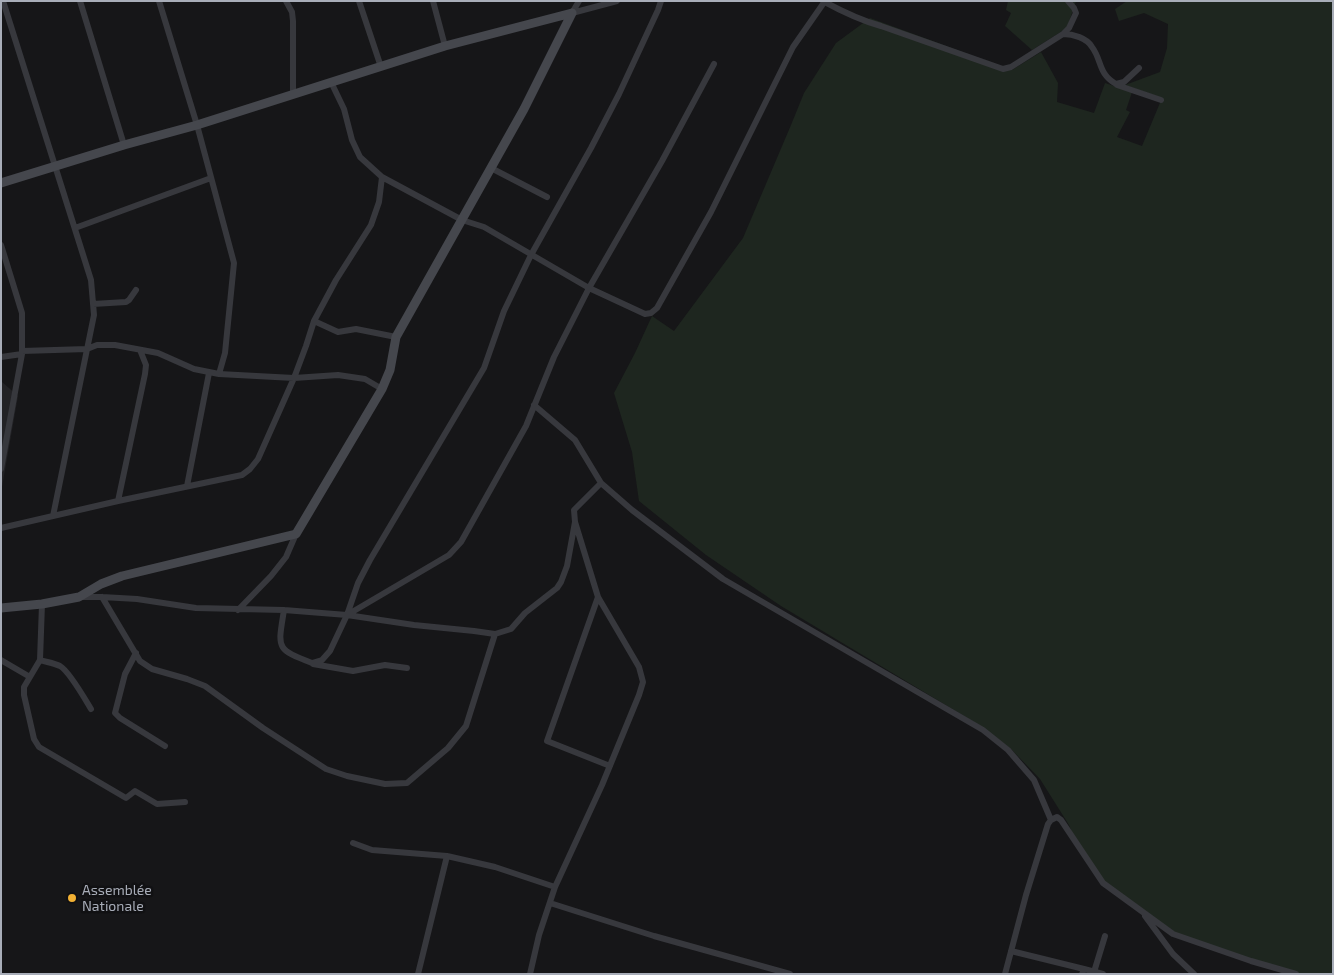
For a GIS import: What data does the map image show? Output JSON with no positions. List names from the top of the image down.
{
  "places": ["Assemblée Nationale"]
}
